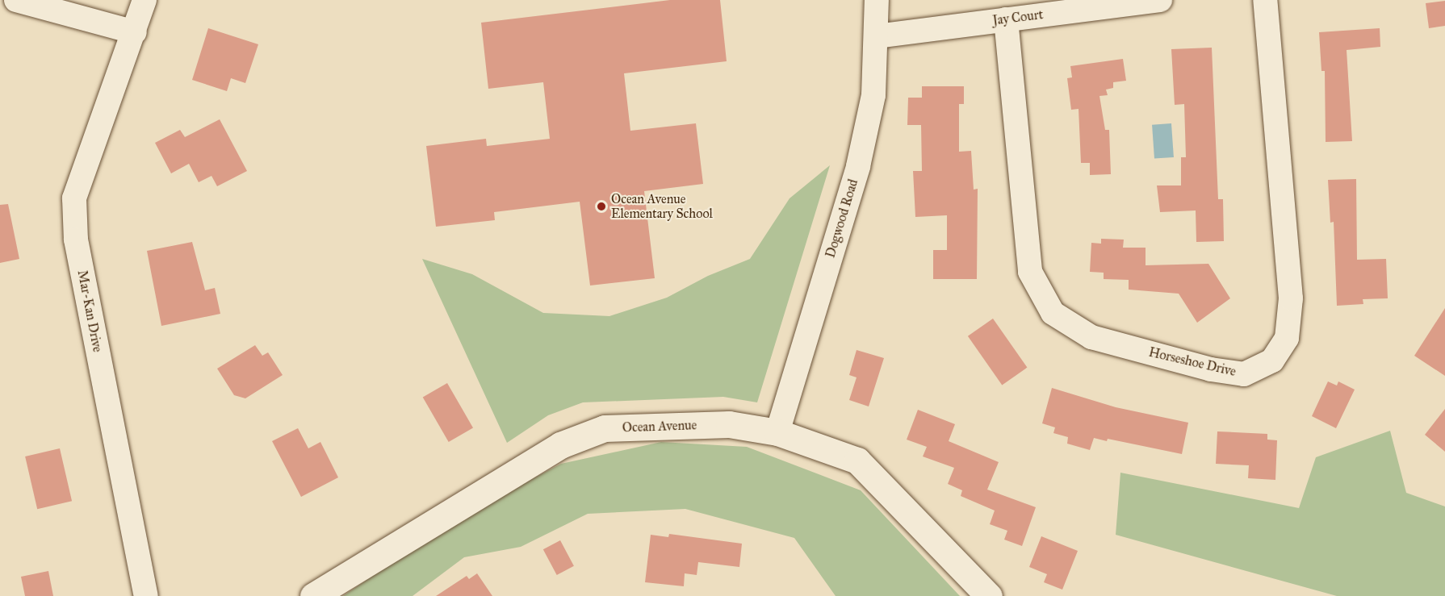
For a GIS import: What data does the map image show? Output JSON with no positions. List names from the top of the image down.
{
  "streets": {
    "main road": ["Ocean Avenue"],
    "street": [
      "Jay Court",
      "Dogwood Road",
      "Mar-Kan Drive",
      "Horseshoe Drive"
    ]
  },
  "crossings": [
    ["Jay Court", "Dogwood Road"],
    ["Jay Court", "Horseshoe Drive"],
    ["Dogwood Road", "Ocean Avenue"]
  ],
  "places": ["Ocean Avenue Elementary School"]
}
